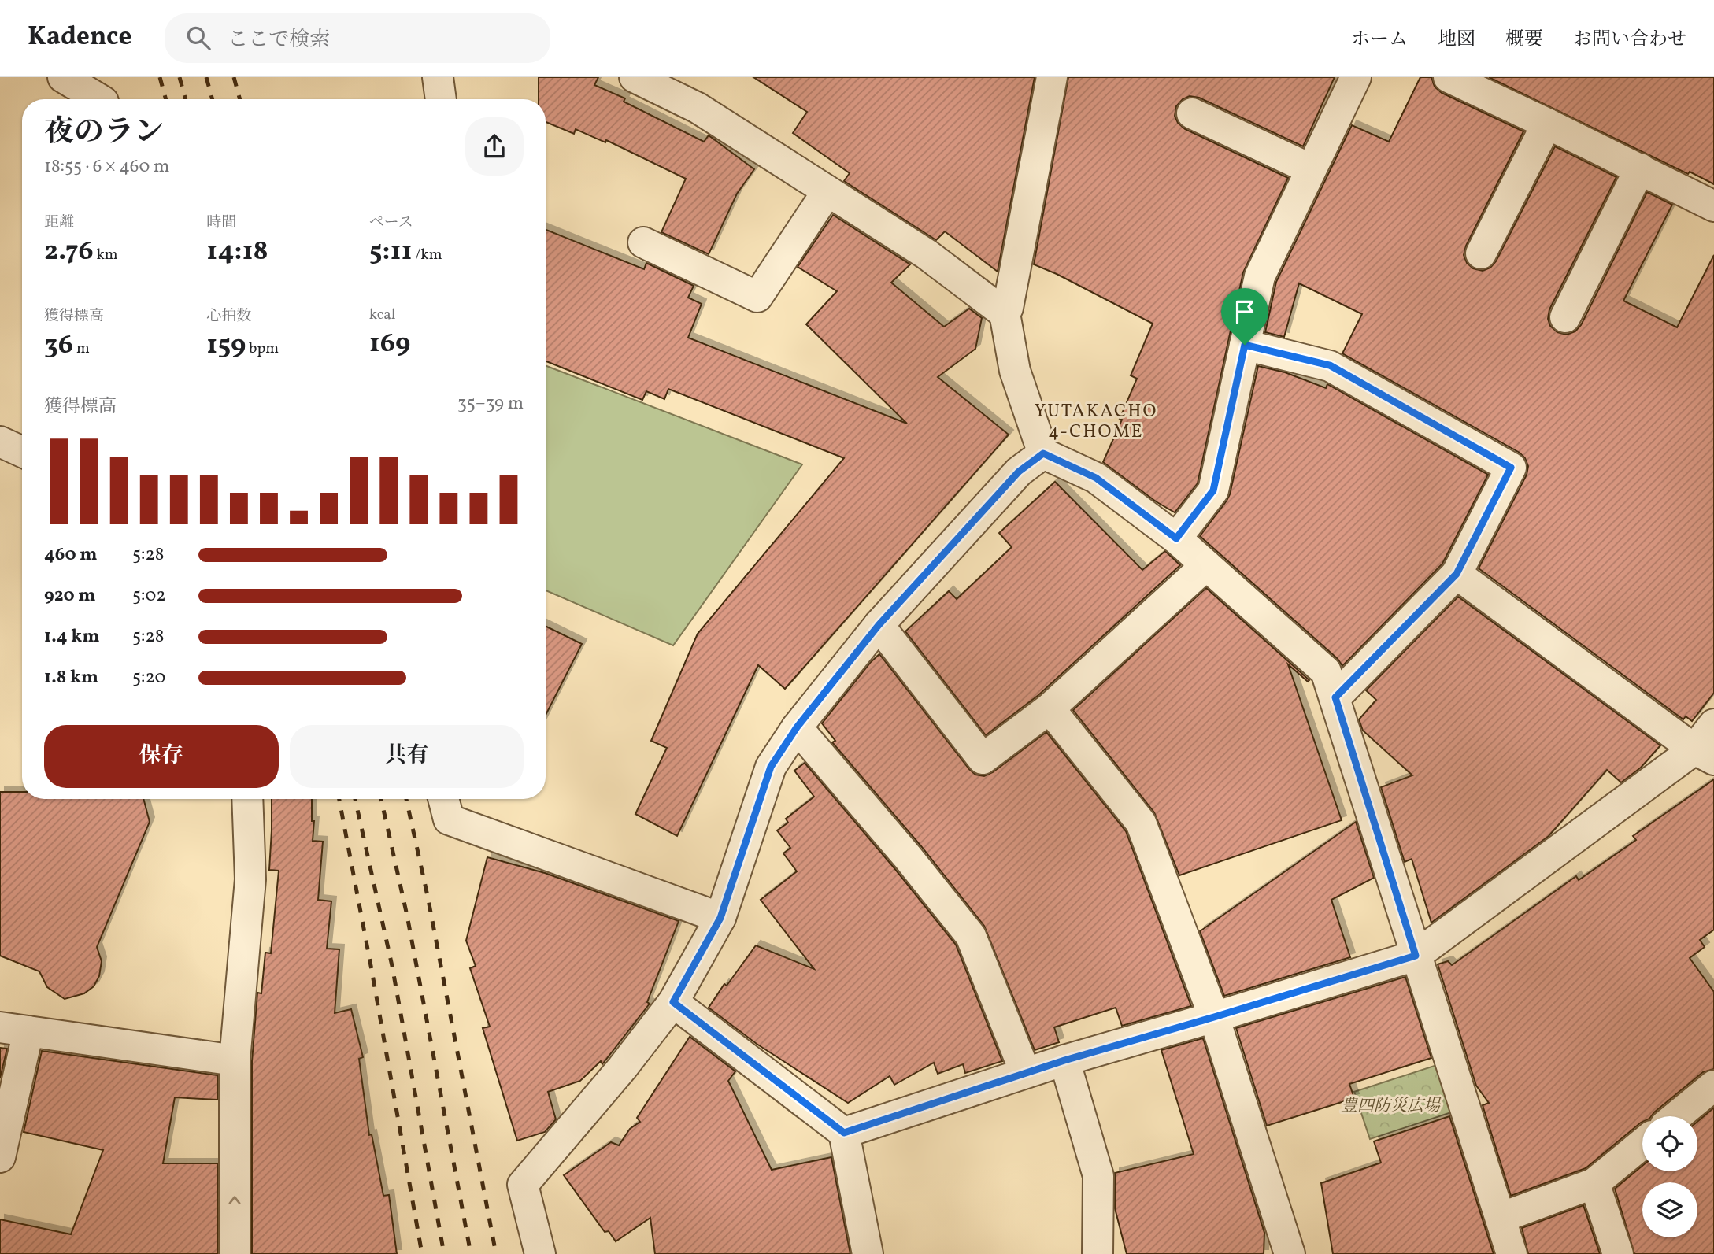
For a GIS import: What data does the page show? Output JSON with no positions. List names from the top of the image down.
{
  "districts": ["YUTAKACHO 4-CHOME"],
  "parks": ["豊四防災広場"],
  "page": {
    "header": "Kadence",
    "search": "ここで検索",
    "nav": [
      "ホーム",
      "地図",
      "概要",
      "お問い合わせ"
    ],
    "heading": ["夜のラン", "18:55 · 6 × 460 m"],
    "stats": [
      ["距離", "2.76 km"],
      ["時間", "14:18"],
      ["ペース", "5:11 /km"],
      ["獲得標高", "36 m"],
      ["心拍数", "159 bpm"],
      ["kcal", "169"]
    ],
    "chart": ["獲得標高", "35–39 m"],
    "list": [
      {
        "name": "460 m",
        "note": "5:28"
      },
      {
        "name": "920 m",
        "note": "5:02"
      },
      {
        "name": "1.4 km",
        "note": "5:28"
      },
      {
        "name": "1.8 km",
        "note": "5:20"
      }
    ],
    "buttons": ["保存", "共有"]
  }
}
